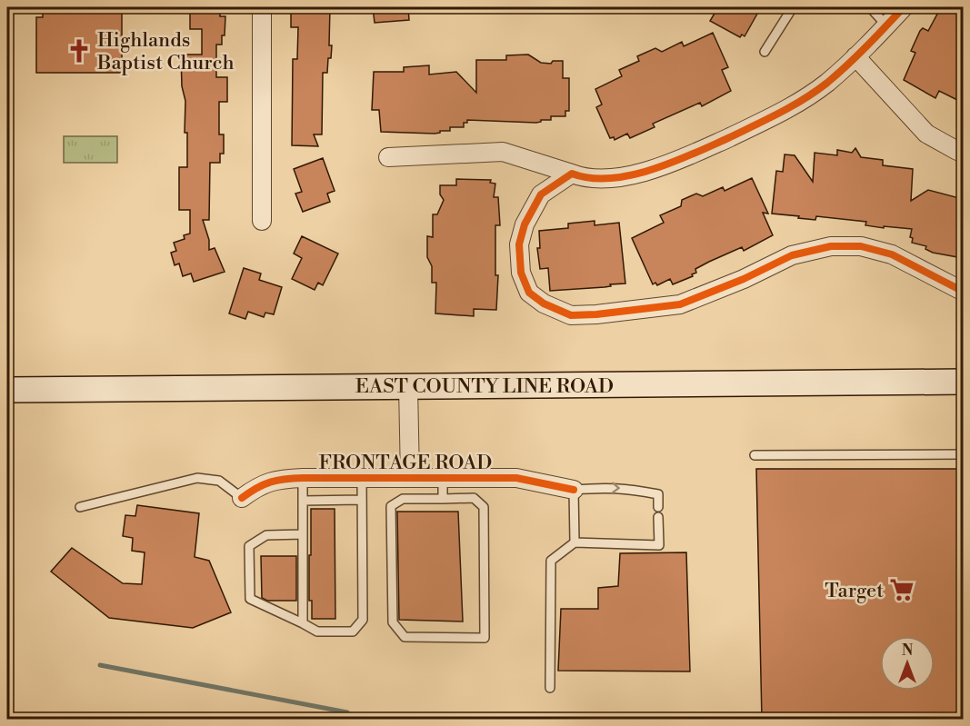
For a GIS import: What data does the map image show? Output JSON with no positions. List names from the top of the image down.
{
  "streets": {
    "main road": ["EAST COUNTY LINE ROAD"],
    "street": ["FRONTAGE ROAD"]
  },
  "places": {
    "church": ["Highlands Baptist Church"],
    "supermarket": ["Target"]
  },
  "north": "top"
}
